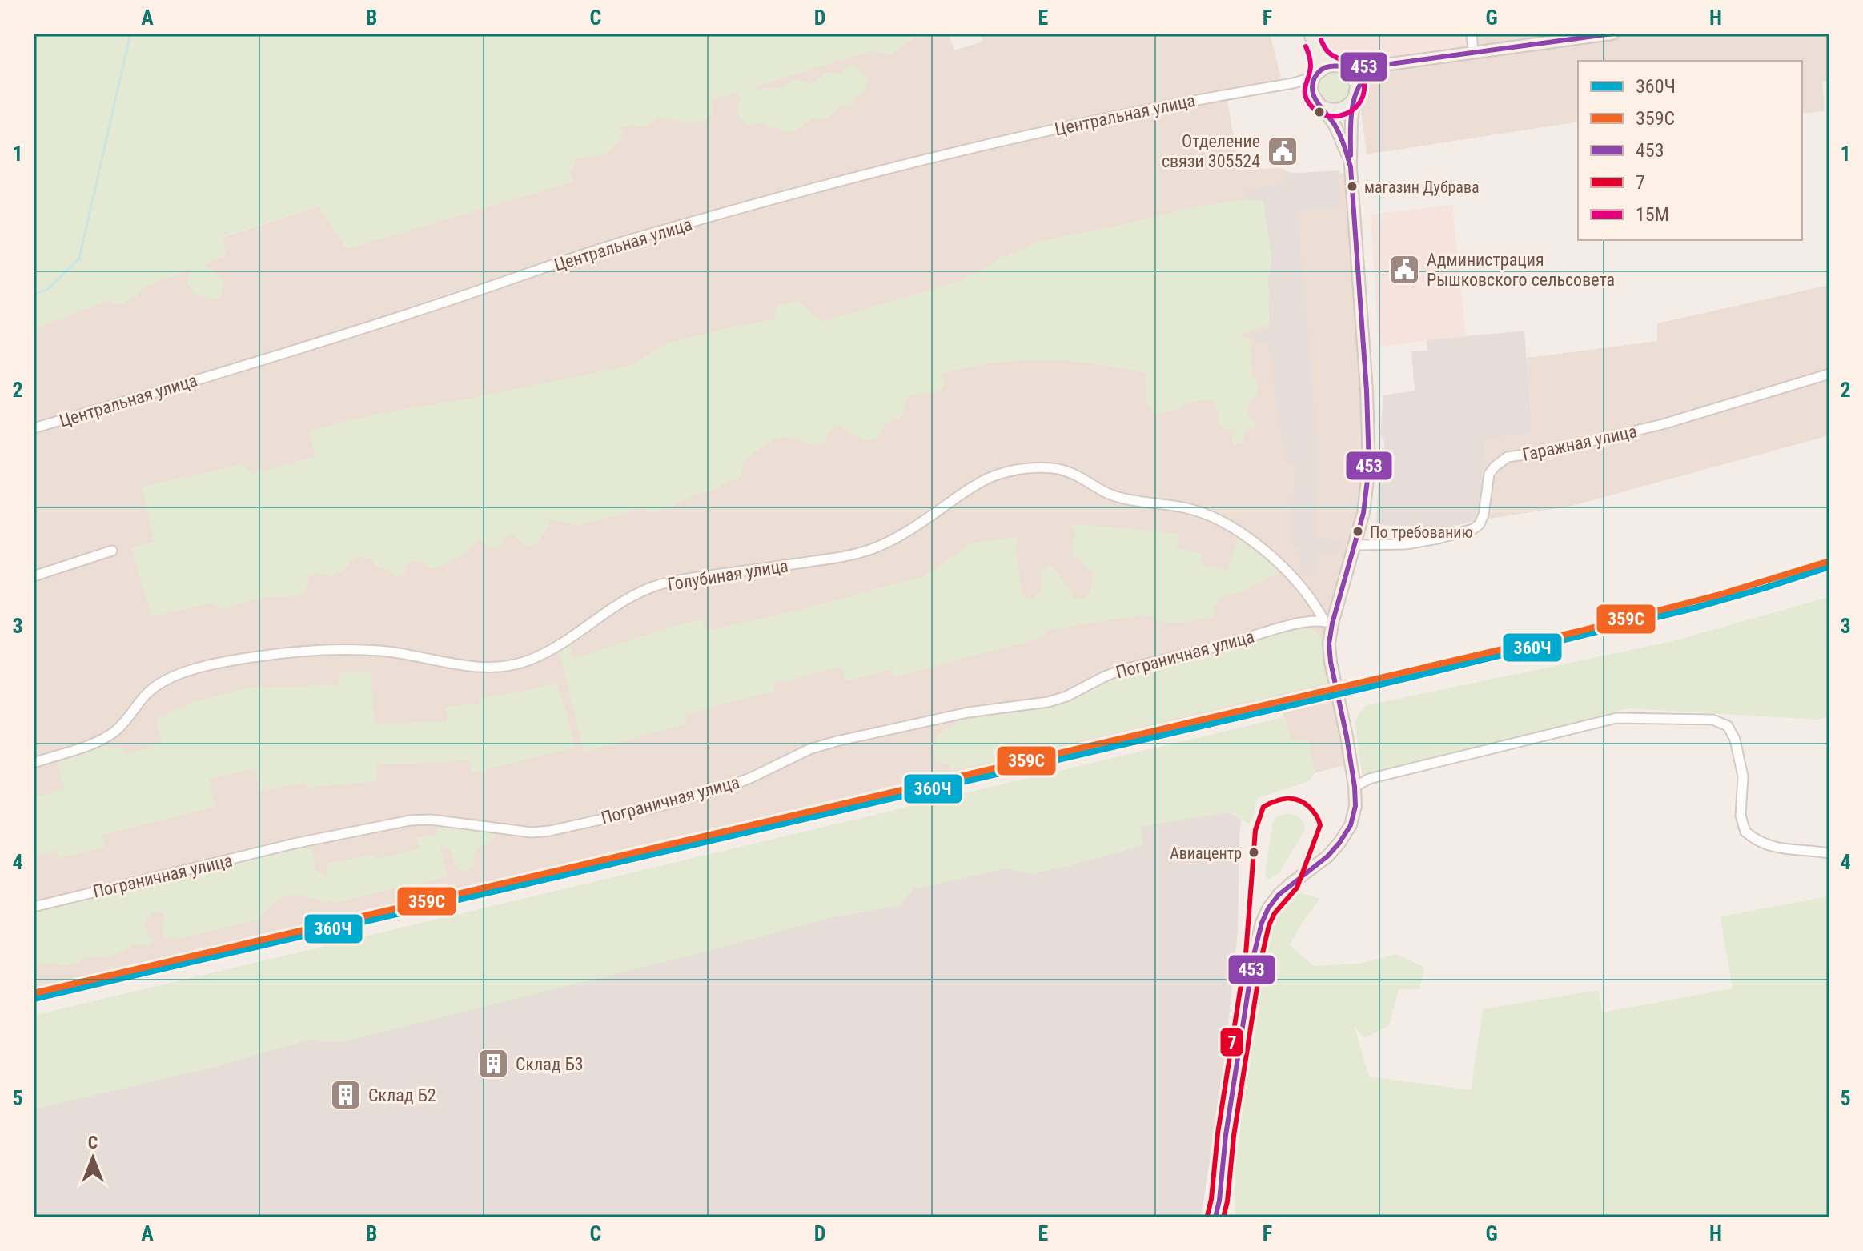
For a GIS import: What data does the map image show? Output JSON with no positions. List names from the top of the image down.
{
  "streets": {
    "street": [
      "Центральная улица",
      "Гаражная улица",
      "Голубиная улица",
      "Пограничная улица"
    ]
  },
  "crossings": [
    ["Голубиная улица", "Пограничная улица"]
  ],
  "places": {
    "public building": ["Отделение связи 305524", "Администрация Рышковского сельсовета"],
    "other": ["магазин Дубрава", "По требованию", "Авиацентр"],
    "building": ["Склад Б3", "Склад Б2"]
  },
  "lines": [
    "transit line 453",
    "transit line 15М",
    "transit line 359С",
    "transit line 360Ч",
    "transit line 7"
  ],
  "legend": [
    "360Ч",
    "359С",
    "453",
    "7",
    "15М"
  ],
  "north": "top",
  "grid": {
    "columns": [
      "A",
      "B",
      "C",
      "D",
      "E",
      "F",
      "G",
      "H"
    ],
    "rows": [
      "1",
      "2",
      "3",
      "4",
      "5"
    ]
  }
}
